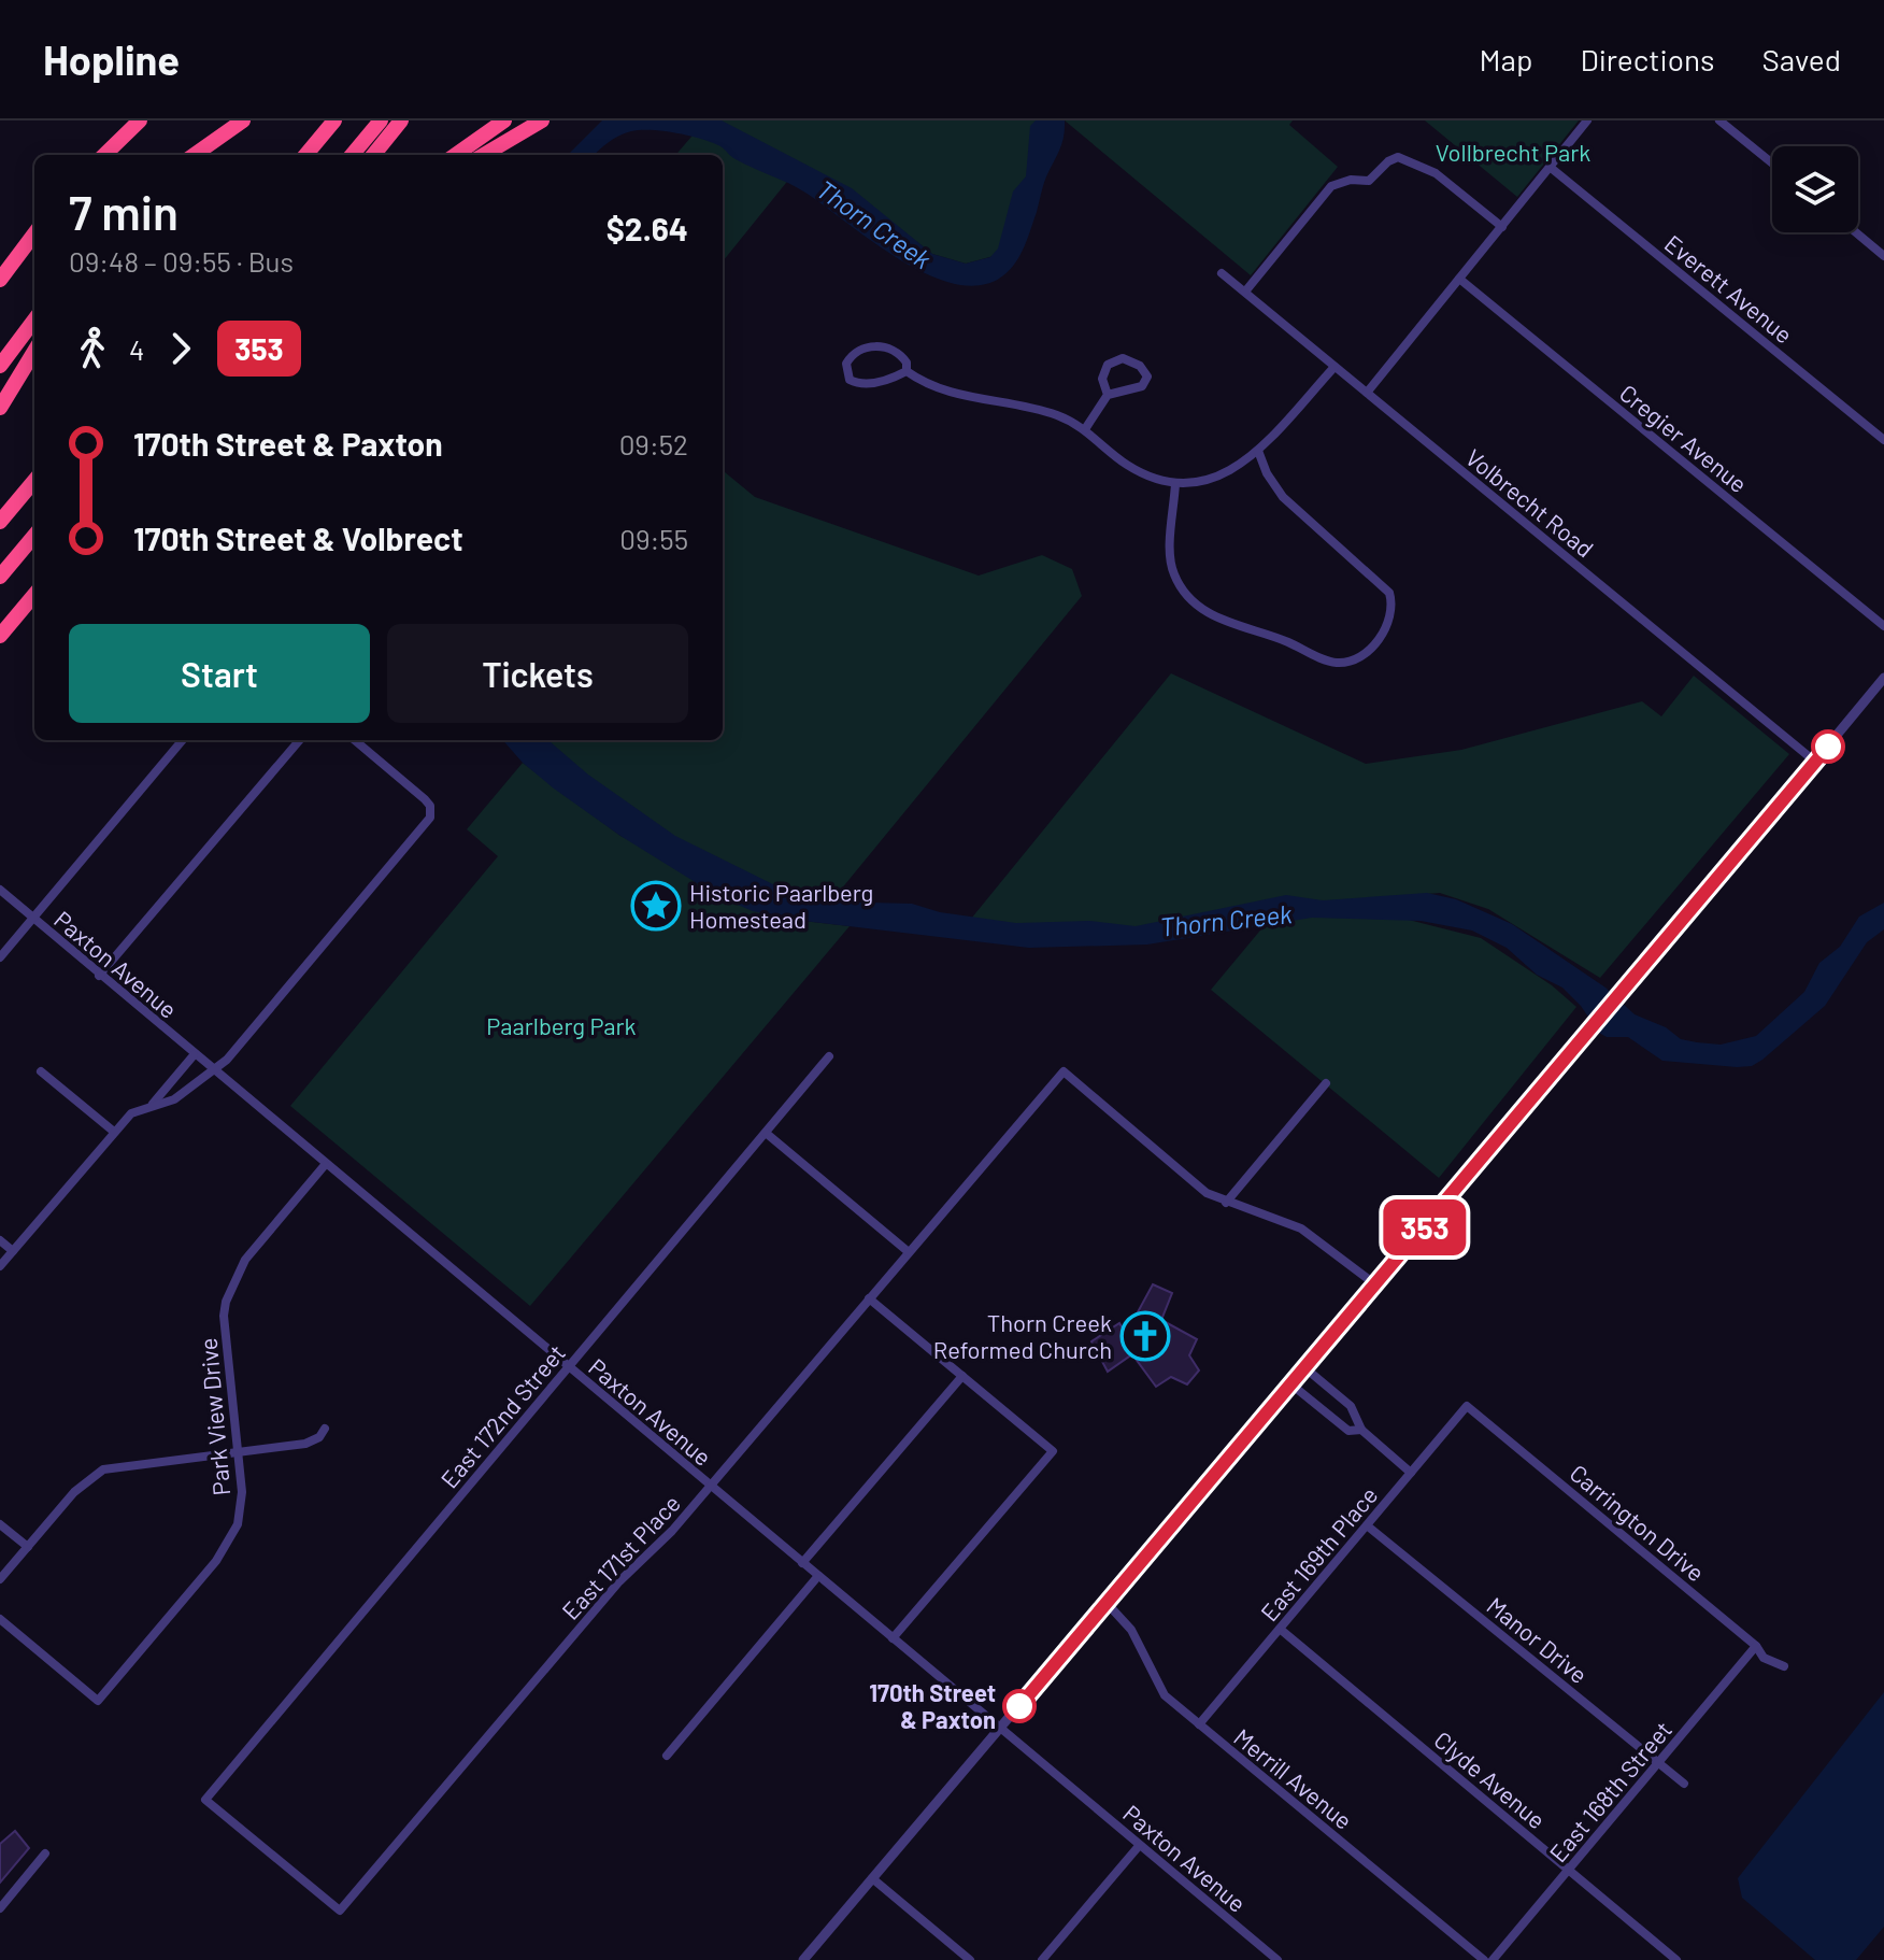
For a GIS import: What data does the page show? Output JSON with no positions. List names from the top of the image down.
{
  "streets": {
    "street": [
      "Everett Avenue",
      "Cregier Avenue",
      "Volbrecht Road",
      "Paxton Avenue",
      "East 172nd Street",
      "Park View Drive",
      "Carrington Drive",
      "East 169th Place",
      "East 171st Place",
      "Manor Drive",
      "Merrill Avenue",
      "Clyde Avenue",
      "East 168th Street"
    ]
  },
  "crossings": [
    ["Paxton Avenue", "East 172nd Street"],
    ["Paxton Avenue", "Park View Drive"],
    ["Paxton Avenue", "East 171st Place"],
    ["East 172nd Street", "East 171st Place"],
    ["Carrington Drive", "East 169th Place"],
    ["Carrington Drive", "East 168th Street"],
    ["East 169th Place", "Manor Drive"],
    ["East 169th Place", "Merrill Avenue"],
    ["East 169th Place", "Clyde Avenue"],
    ["Manor Drive", "East 168th Street"],
    ["Clyde Avenue", "East 168th Street"]
  ],
  "water": ["Thorn Creek"],
  "parks": ["Vollbrecht Park", "Paarlberg Park"],
  "places": {
    "place": ["Historic Paarlberg Homestead"],
    "church": ["Thorn Creek Reformed Church"],
    "other": ["170th Street & Paxton"]
  },
  "lines": ["bus line 353"],
  "page": {
    "header": "Hopline",
    "nav": ["Map", "Directions", "Saved"],
    "on_map": "353",
    "heading": ["7 min", "09:48 – 09:55 · Bus", "$2.64"],
    "legs": ["4", "353"],
    "list": [
      {
        "name": "170th Street & Paxton",
        "value": "09:52"
      },
      {
        "name": "170th Street & Volbrect",
        "value": "09:55"
      }
    ],
    "buttons": ["Start", "Tickets"]
  }
}
